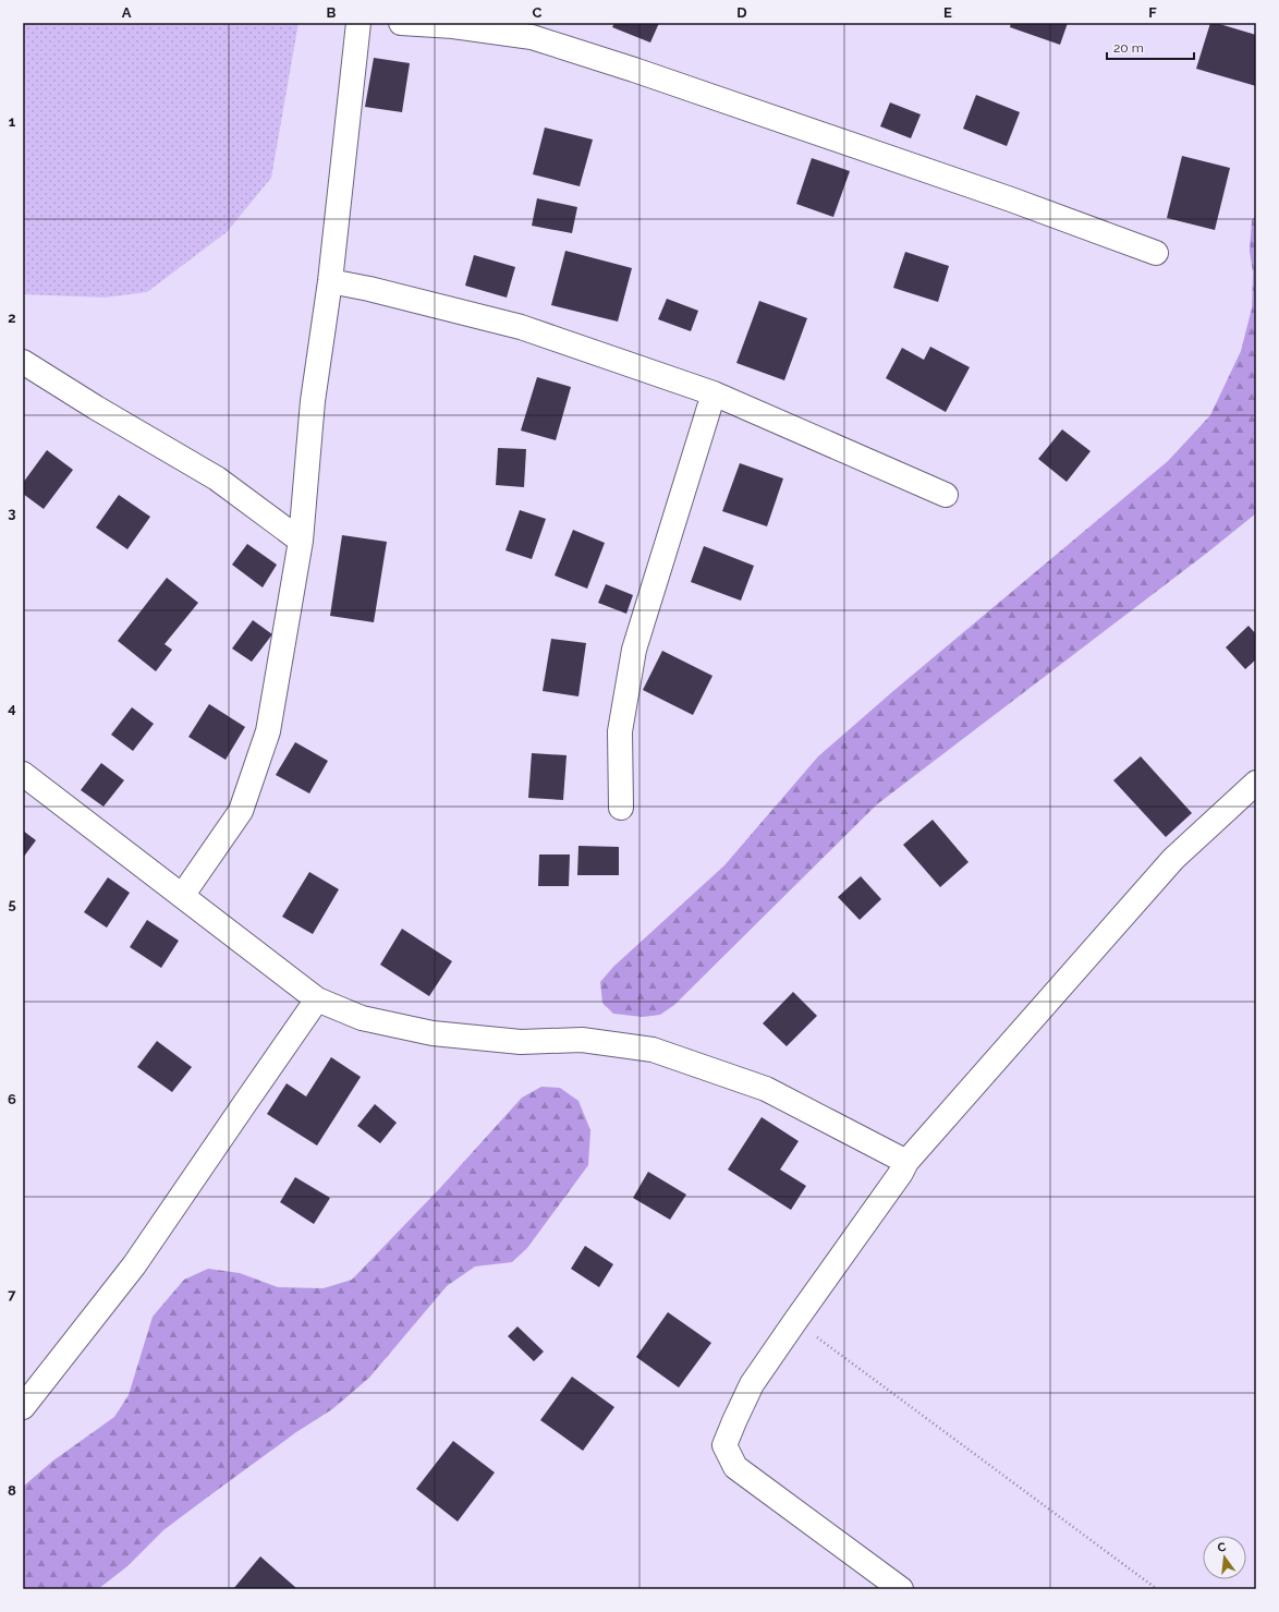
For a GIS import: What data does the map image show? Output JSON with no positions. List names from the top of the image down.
{
  "scale_bar": "20 m",
  "north": "top",
  "grid": {
    "columns": [
      "A",
      "B",
      "C",
      "D",
      "E",
      "F"
    ],
    "rows": [
      "1",
      "2",
      "3",
      "4",
      "5",
      "6",
      "7",
      "8"
    ]
  }
}
